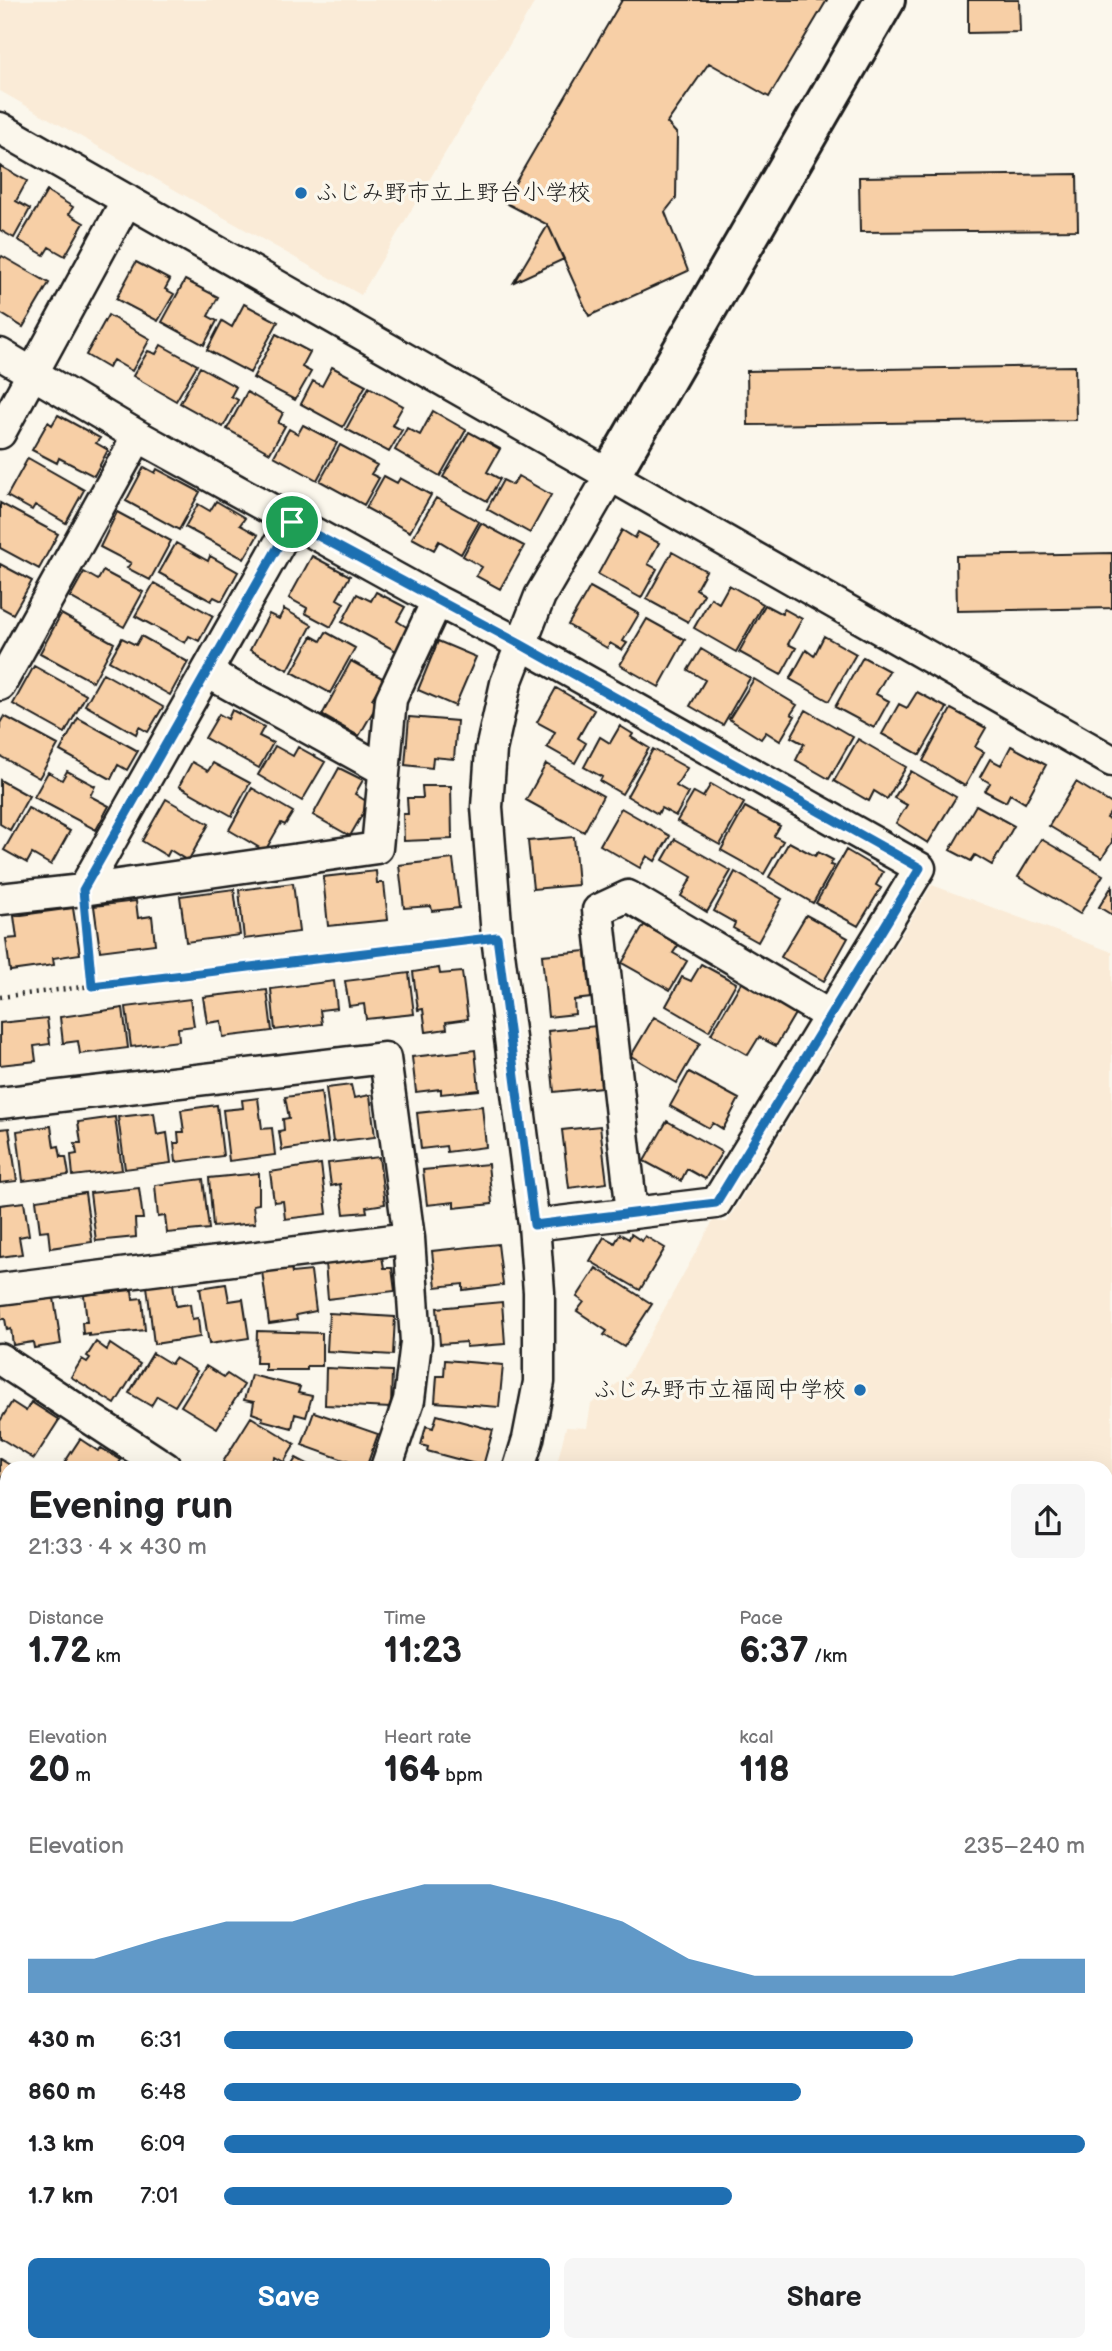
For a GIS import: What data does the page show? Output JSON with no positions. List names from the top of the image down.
{
  "places": ["ふじみ野市立上野台小学校", "ふじみ野市立福岡中学校"],
  "page": {
    "heading": ["Evening run", "21:33 · 4 × 430 m"],
    "stats": [
      ["Distance", "1.72 km"],
      ["Time", "11:23"],
      ["Pace", "6:37 /km"],
      ["Elevation", "20 m"],
      ["Heart rate", "164 bpm"],
      ["kcal", "118"]
    ],
    "chart": ["Elevation", "235–240 m"],
    "list": [
      {
        "name": "430 m",
        "note": "6:31"
      },
      {
        "name": "860 m",
        "note": "6:48"
      },
      {
        "name": "1.3 km",
        "note": "6:09"
      },
      {
        "name": "1.7 km",
        "note": "7:01"
      }
    ],
    "buttons": ["Save", "Share"]
  }
}
